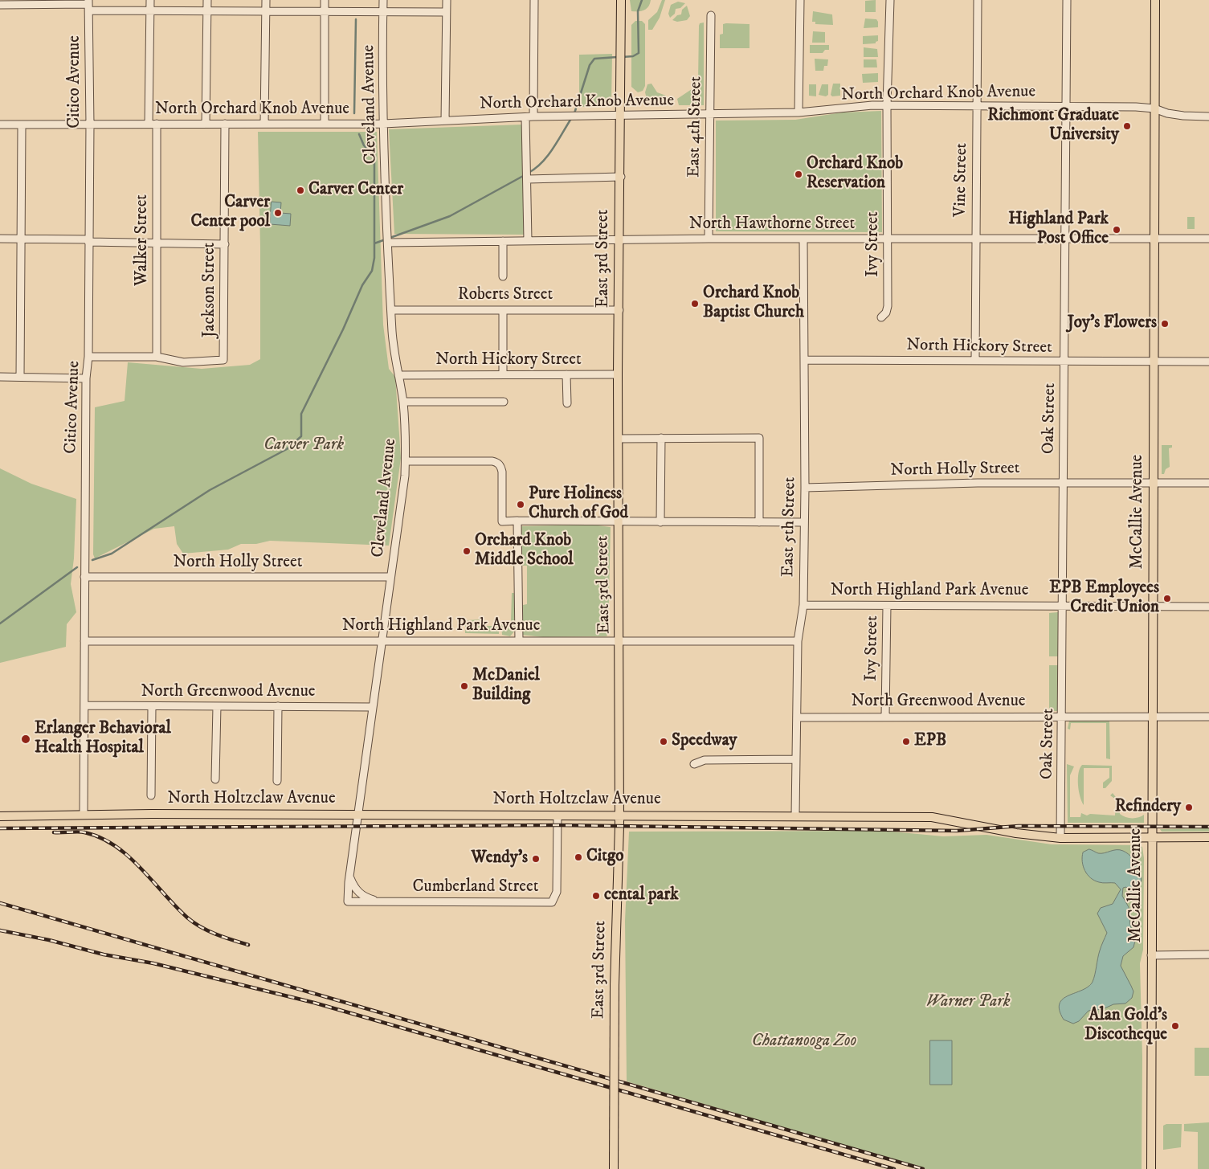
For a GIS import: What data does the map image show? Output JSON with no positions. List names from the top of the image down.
{
  "streets": {
    "main road": ["East 3rd Street", "McCallie Avenue", "North Holtzclaw Avenue"],
    "street": [
      "Citico Avenue",
      "North Orchard Knob Avenue",
      "Cleveland Avenue",
      "East 4th Street",
      "Vine Street",
      "North Hawthorne Street",
      "Walker Street",
      "Ivy Street",
      "Jackson Street",
      "Roberts Street",
      "North Hickory Street",
      "Oak Street",
      "North Holly Street",
      "East 5th Street",
      "North Highland Park Avenue",
      "North Greenwood Avenue",
      "Cumberland Street"
    ]
  },
  "crossings": [
    ["Citico Avenue", "North Orchard Knob Avenue"],
    ["Citico Avenue", "North Holly Street"],
    ["Citico Avenue", "North Highland Park Avenue"],
    ["Citico Avenue", "North Greenwood Avenue"],
    ["Citico Avenue", "North Holtzclaw Avenue"],
    ["North Orchard Knob Avenue", "Cleveland Avenue"],
    ["North Orchard Knob Avenue", "East 4th Street"],
    ["North Orchard Knob Avenue", "Vine Street"],
    ["North Orchard Knob Avenue", "Walker Street"],
    ["North Orchard Knob Avenue", "Ivy Street"],
    ["North Orchard Knob Avenue", "East 3rd Street"],
    ["North Orchard Knob Avenue", "Jackson Street"],
    ["North Orchard Knob Avenue", "Oak Street"],
    ["North Orchard Knob Avenue", "McCallie Avenue"],
    ["Cleveland Avenue", "North Hawthorne Street"],
    ["Cleveland Avenue", "Roberts Street"],
    ["Cleveland Avenue", "North Hickory Street"],
    ["Cleveland Avenue", "North Holly Street"],
    ["Cleveland Avenue", "North Highland Park Avenue"],
    ["Cleveland Avenue", "North Greenwood Avenue"],
    ["Cleveland Avenue", "North Holtzclaw Avenue"],
    ["Cleveland Avenue", "Cumberland Street"],
    ["East 4th Street", "North Hawthorne Street"],
    ["Vine Street", "North Hawthorne Street"],
    ["Vine Street", "North Hickory Street"],
    ["North Hawthorne Street", "Ivy Street"],
    ["North Hawthorne Street", "East 3rd Street"],
    ["North Hawthorne Street", "Oak Street"],
    ["North Hawthorne Street", "McCallie Avenue"],
    ["North Hawthorne Street", "East 5th Street"],
    ["Walker Street", "Jackson Street"],
    ["Ivy Street", "North Highland Park Avenue"],
    ["Ivy Street", "North Greenwood Avenue"],
    ["East 3rd Street", "Roberts Street"],
    ["East 3rd Street", "North Hickory Street"],
    ["East 3rd Street", "North Highland Park Avenue"],
    ["East 3rd Street", "North Holtzclaw Avenue"],
    ["North Hickory Street", "Oak Street"],
    ["North Hickory Street", "McCallie Avenue"],
    ["North Hickory Street", "East 5th Street"],
    ["Oak Street", "North Holly Street"],
    ["Oak Street", "North Highland Park Avenue"],
    ["Oak Street", "North Greenwood Avenue"],
    ["Oak Street", "North Holtzclaw Avenue"],
    ["North Holly Street", "McCallie Avenue"],
    ["North Holly Street", "East 5th Street"],
    ["McCallie Avenue", "North Highland Park Avenue"],
    ["McCallie Avenue", "North Greenwood Avenue"],
    ["McCallie Avenue", "North Holtzclaw Avenue"],
    ["East 5th Street", "North Highland Park Avenue"],
    ["East 5th Street", "North Greenwood Avenue"],
    ["East 5th Street", "North Holtzclaw Avenue"],
    ["North Holtzclaw Avenue", "Cumberland Street"]
  ],
  "parks": ["Carver Park", "Warner Park", "Chattanooga Zoo"],
  "places": [
    "Richmont Graduate University",
    "Orchard Knob Reservation",
    "Carver Center",
    "Carver Center pool",
    "Highland Park Post Office",
    "Orchard Knob Baptist Church",
    "Joy's Flowers",
    "Pure Holiness Church of God",
    "Orchard Knob Middle School",
    "EPB Employees Credit Union",
    "McDaniel Building",
    "Erlanger Behavioral Health Hospital",
    "Speedway",
    "EPB",
    "Refindery",
    "Citgo",
    "Wendy's",
    "cental park",
    "Alan Gold's Discotheque"
  ]
}
